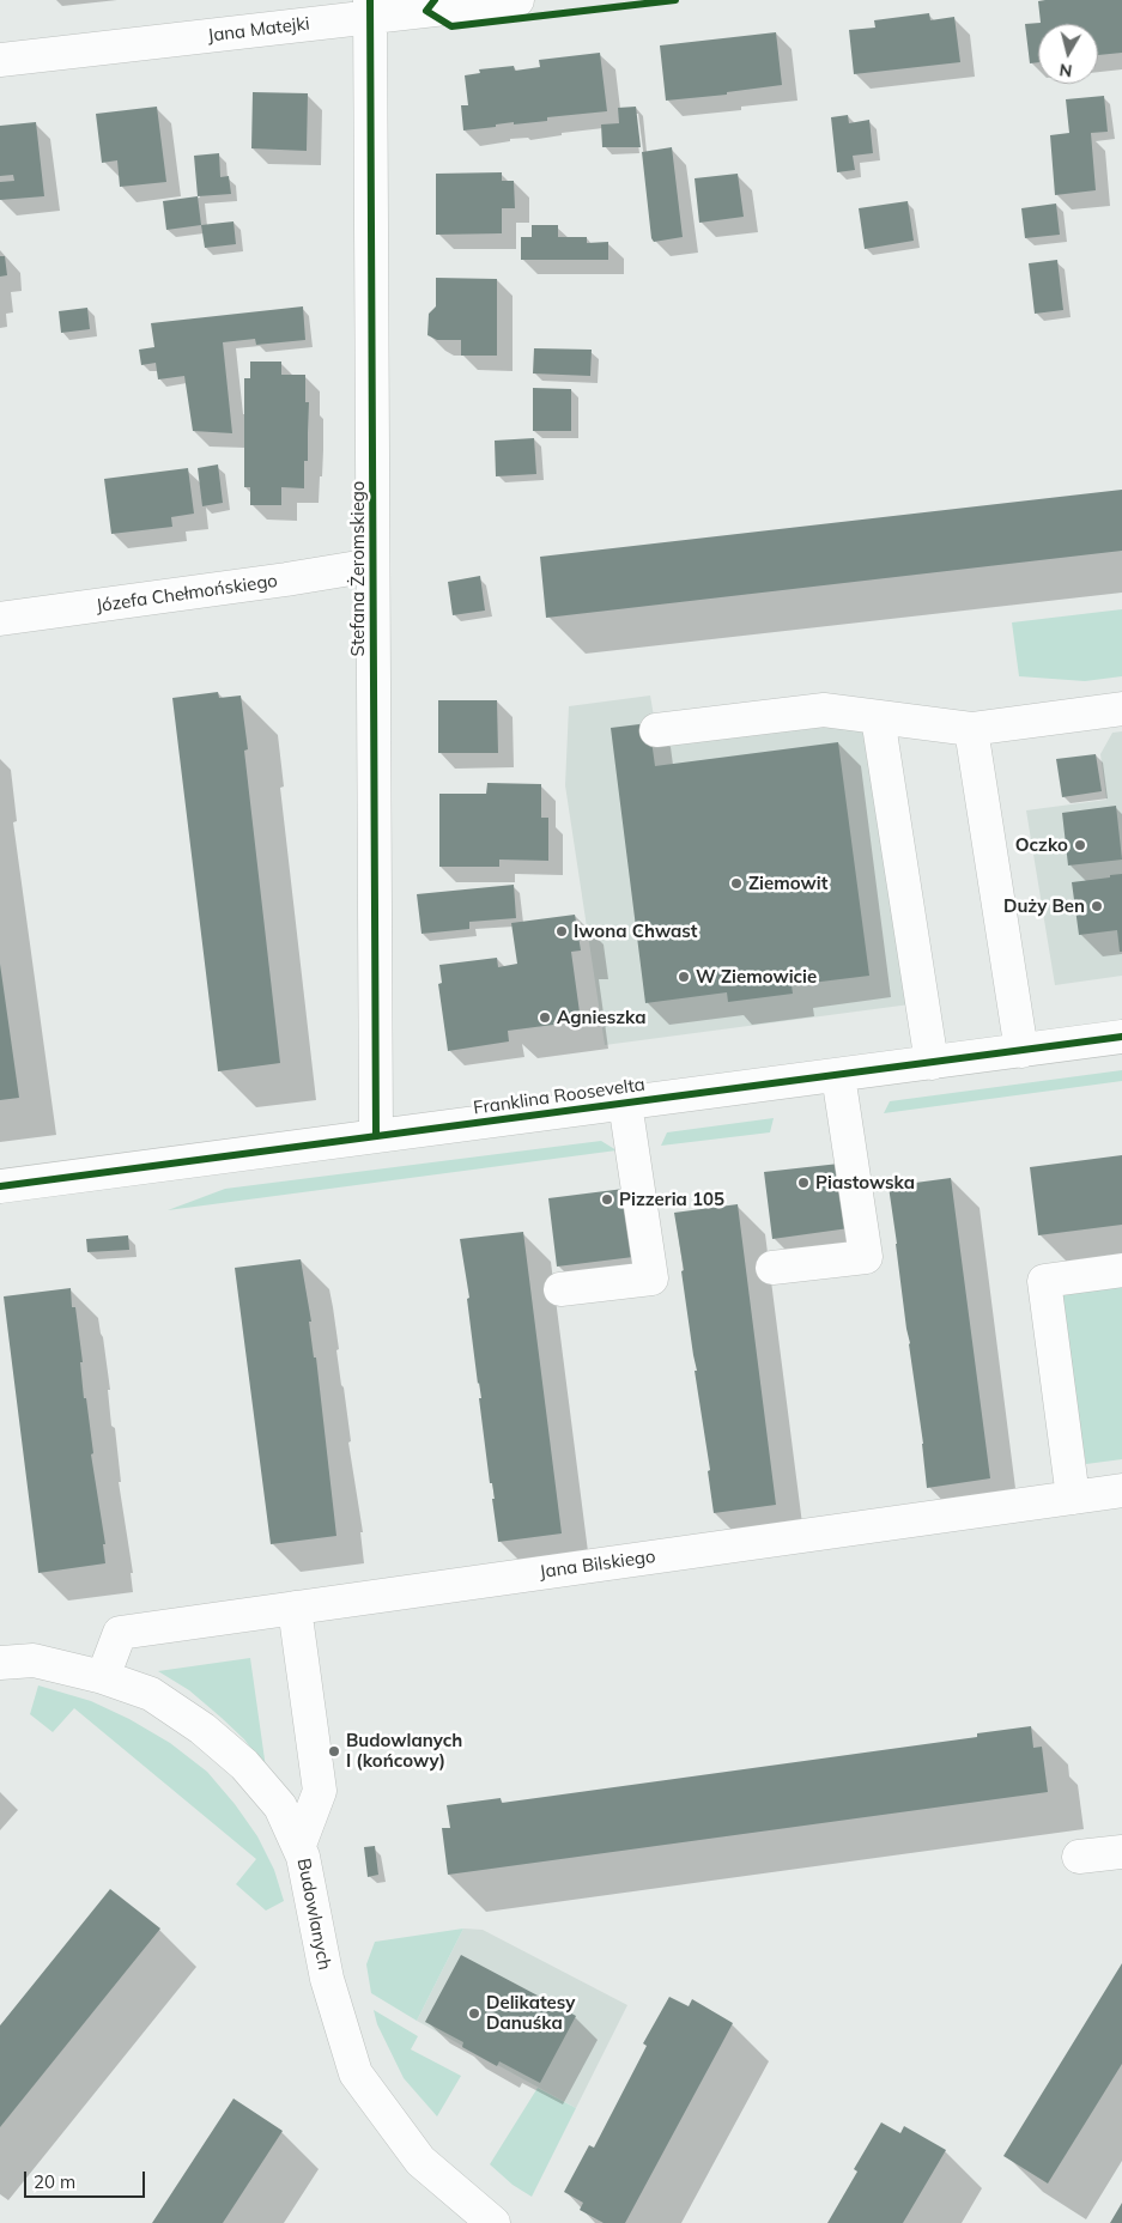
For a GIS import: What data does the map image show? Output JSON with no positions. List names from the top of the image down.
{
  "streets": {
    "street": [
      "Jana Matejki",
      "Stefana Żeromskiego",
      "Józefa Chełmońskiego",
      "Franklina Roosevelta",
      "Jana Bilskiego",
      "Budowlanych"
    ]
  },
  "crossings": [
    ["Jana Matejki", "Stefana Żeromskiego"],
    ["Stefana Żeromskiego", "Józefa Chełmońskiego"],
    ["Stefana Żeromskiego", "Franklina Roosevelta"],
    ["Jana Bilskiego", "Budowlanych"]
  ],
  "places": [
    "Oczko",
    "Ziemowit",
    "Duży Ben",
    "Iwona Chwast",
    "W Ziemowicie",
    "Agnieszka",
    "Piastowska",
    "Pizzeria 105",
    "Budowlanych I (końcowy)",
    "Delikatesy Danuśka"
  ],
  "scale_bar": "20 m",
  "north": "bottom"
}
